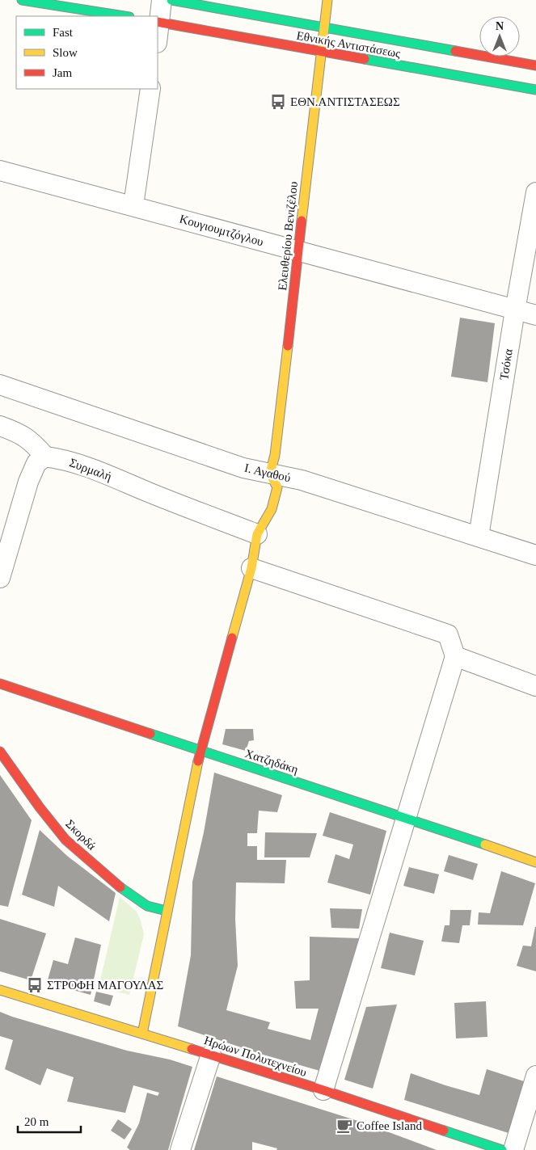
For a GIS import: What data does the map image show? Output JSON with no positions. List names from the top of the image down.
{
  "streets": {
    "street": [
      "Εθνικής Αντιστάσεως",
      "Κουγιουμτζόγλου",
      "Ελευθερίου Βενιζέλου",
      "Τσόκα",
      "Συρμαλή",
      "Ι. Αγαθού",
      "Χατζηδάκη",
      "Σκορδά",
      "Ηρώων Πολυτεχνείου"
    ]
  },
  "crossings": [
    ["Εθνικής Αντιστάσεως", "Ελευθερίου Βενιζέλου"],
    ["Κουγιουμτζόγλου", "Ελευθερίου Βενιζέλου"],
    ["Κουγιουμτζόγλου", "Τσόκα"],
    ["Ελευθερίου Βενιζέλου", "Ι. Αγαθού"],
    ["Τσόκα", "Ι. Αγαθού"]
  ],
  "places": {
    "bus stop": ["ΕΘΝ.ΑΝΤΙΣΤΑΣΕΩΣ", "ΣΤΡΟΦΗ ΜΑΓΟΥΛΑΣ"],
    "cafe": ["Coffee Island"]
  },
  "legend": ["Fast", "Slow", "Jam"],
  "scale_bar": "20 m",
  "north": "top"
}
